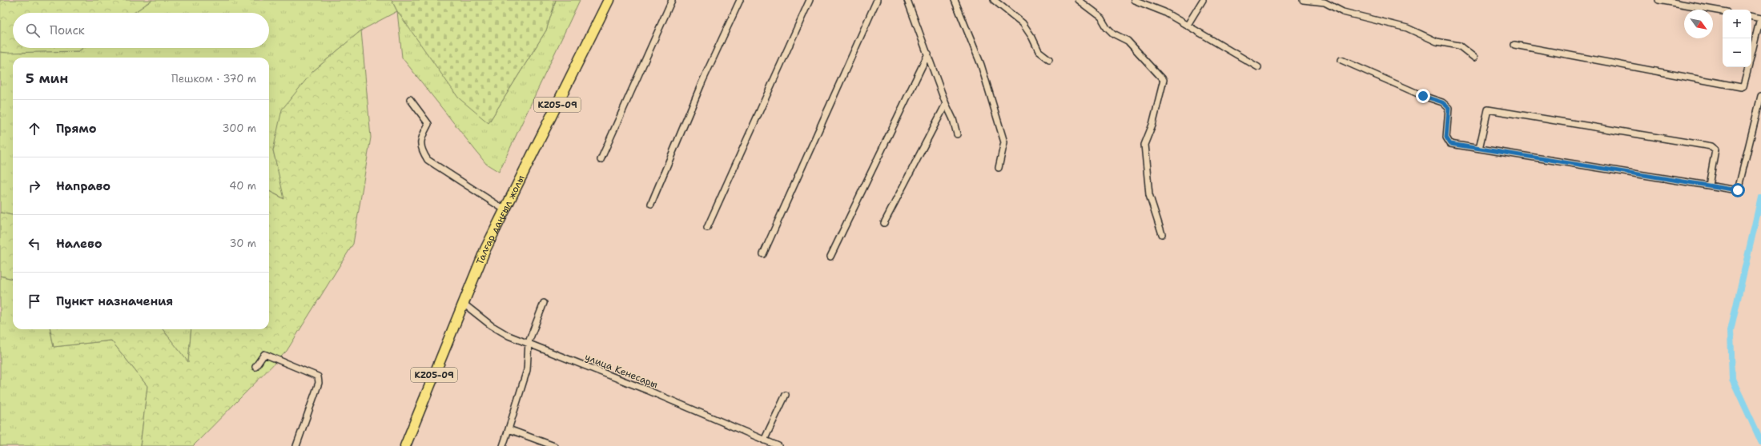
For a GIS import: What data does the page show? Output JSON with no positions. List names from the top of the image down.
{
  "streets": {
    "main road": ["KZ05-09", "Талғар даңғыл жолы"],
    "street": ["улица Кенесары"]
  },
  "crossings": [
    ["Талғар даңғыл жолы", "улица Кенесары"]
  ],
  "north": "bottom right",
  "page": {
    "map_buttons": ["+", "−"],
    "search": "Поиск",
    "heading": ["5 мин", "Пешком · 370 m"],
    "list": [
      ["Прямо", "300 m"],
      ["Направо", "40 m"],
      ["Налево", "30 m"],
      "Пункт назначения"
    ]
  }
}
